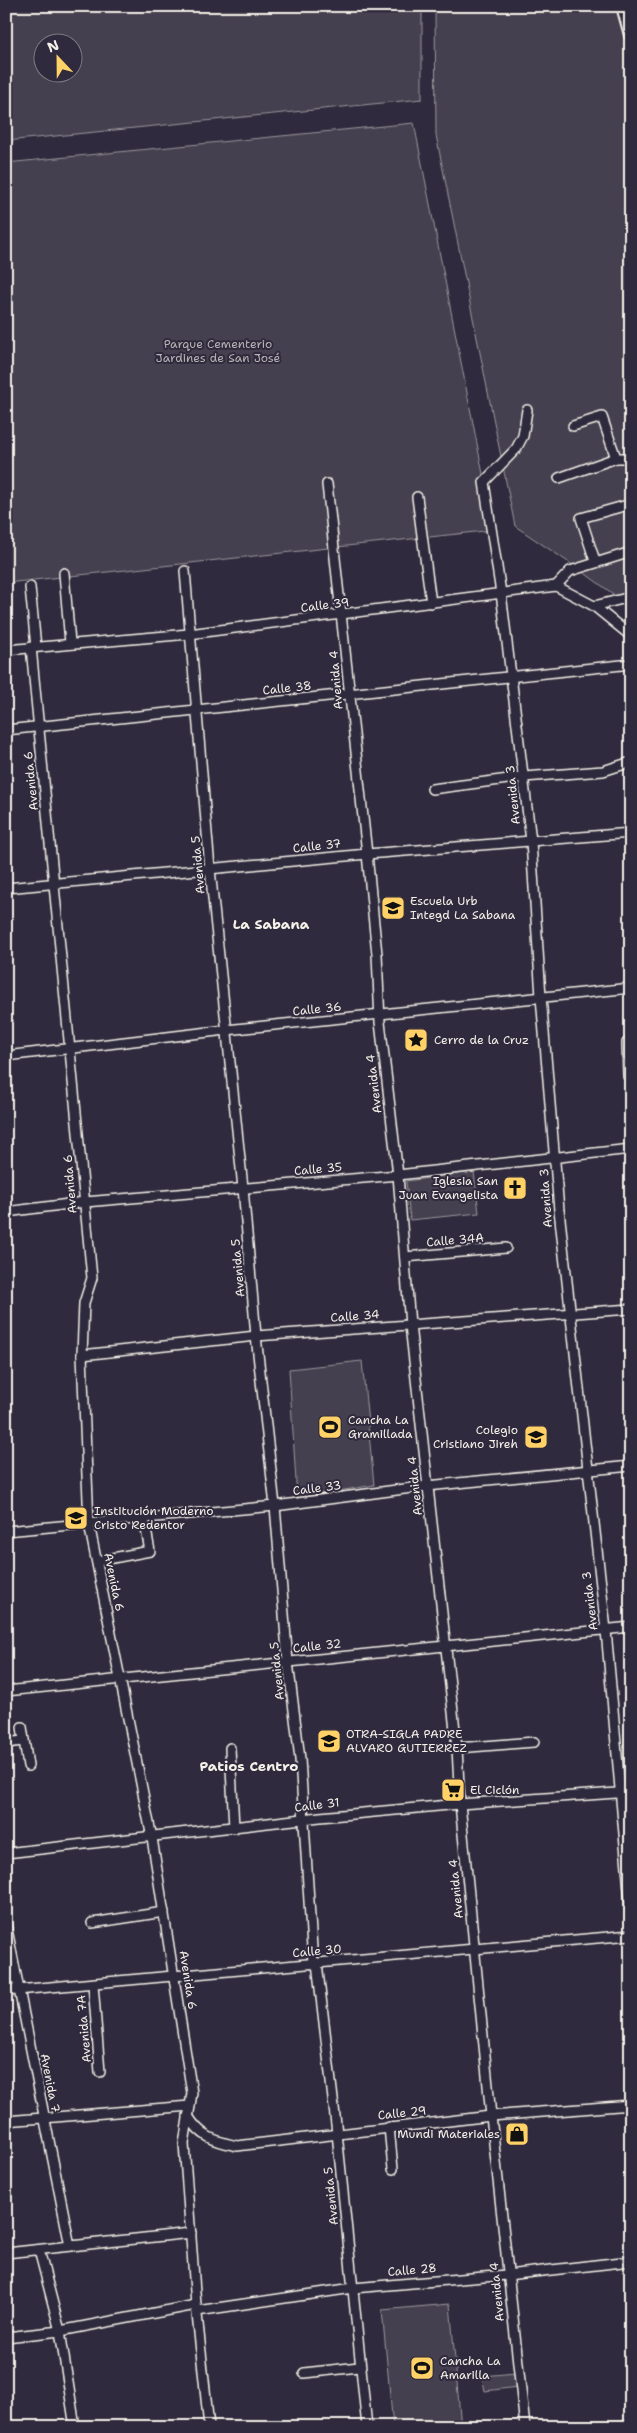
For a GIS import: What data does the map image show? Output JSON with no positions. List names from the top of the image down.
{
  "streets": {
    "street": [
      "Calle 39",
      "Avenida 4",
      "Calle 38",
      "Avenida 6",
      "Avenida 3",
      "Calle 37",
      "Avenida 5",
      "Calle 36",
      "Calle 35",
      "Calle 34A",
      "Calle 34",
      "Calle 33",
      "Calle 32",
      "Calle 31",
      "Calle 30",
      "Avenida 7A",
      "Avenida 7",
      "Calle 29",
      "Calle 28"
    ]
  },
  "crossings": [
    ["Calle 39", "Avenida 4"],
    ["Calle 39", "Avenida 6"],
    ["Calle 39", "Avenida 3"],
    ["Calle 39", "Avenida 5"],
    ["Avenida 4", "Calle 38"],
    ["Avenida 4", "Calle 37"],
    ["Avenida 4", "Calle 36"],
    ["Avenida 4", "Calle 35"],
    ["Avenida 4", "Calle 34A"],
    ["Avenida 4", "Calle 34"],
    ["Avenida 4", "Calle 33"],
    ["Avenida 4", "Calle 32"],
    ["Avenida 4", "Calle 31"],
    ["Avenida 4", "Calle 30"],
    ["Avenida 4", "Calle 29"],
    ["Avenida 4", "Calle 28"],
    ["Calle 38", "Avenida 6"],
    ["Calle 38", "Avenida 3"],
    ["Calle 38", "Avenida 5"],
    ["Avenida 6", "Calle 37"],
    ["Avenida 6", "Calle 36"],
    ["Avenida 6", "Calle 35"],
    ["Avenida 6", "Calle 34"],
    ["Avenida 6", "Calle 33"],
    ["Avenida 6", "Calle 32"],
    ["Avenida 6", "Calle 31"],
    ["Avenida 6", "Calle 30"],
    ["Avenida 6", "Calle 29"],
    ["Avenida 6", "Calle 28"],
    ["Avenida 3", "Calle 37"],
    ["Avenida 3", "Calle 36"],
    ["Avenida 3", "Calle 35"],
    ["Avenida 3", "Calle 34"],
    ["Avenida 3", "Calle 33"],
    ["Avenida 3", "Calle 32"],
    ["Avenida 3", "Calle 31"],
    ["Calle 37", "Avenida 5"],
    ["Avenida 5", "Calle 36"],
    ["Avenida 5", "Calle 35"],
    ["Avenida 5", "Calle 34"],
    ["Avenida 5", "Calle 33"],
    ["Avenida 5", "Calle 32"],
    ["Avenida 5", "Calle 31"],
    ["Avenida 5", "Calle 30"],
    ["Avenida 5", "Calle 29"],
    ["Avenida 5", "Calle 28"],
    ["Calle 30", "Avenida 7A"],
    ["Calle 30", "Avenida 7"]
  ],
  "districts": ["La Sabana", "Patios Centro"],
  "parks": ["Parque Cementerio Jardines de San José"],
  "places": {
    "school or university": [
      "Escuela Urb Integd La Sabana",
      "Colegio Cristiano Jireh",
      "Institución Moderno Cristo Redentor",
      "OTRA-SIGLA PADRE ALVARO GUTIERREZ"
    ],
    "place": ["Cerro de la Cruz"],
    "church": ["Iglesia San Juan Evangelista"],
    "sports": ["Cancha La Gramillada", "Cancha La Amarilla"],
    "supermarket": ["El Ciclón"],
    "shop": ["Mundi Materiales"]
  },
  "north": "top"
}
